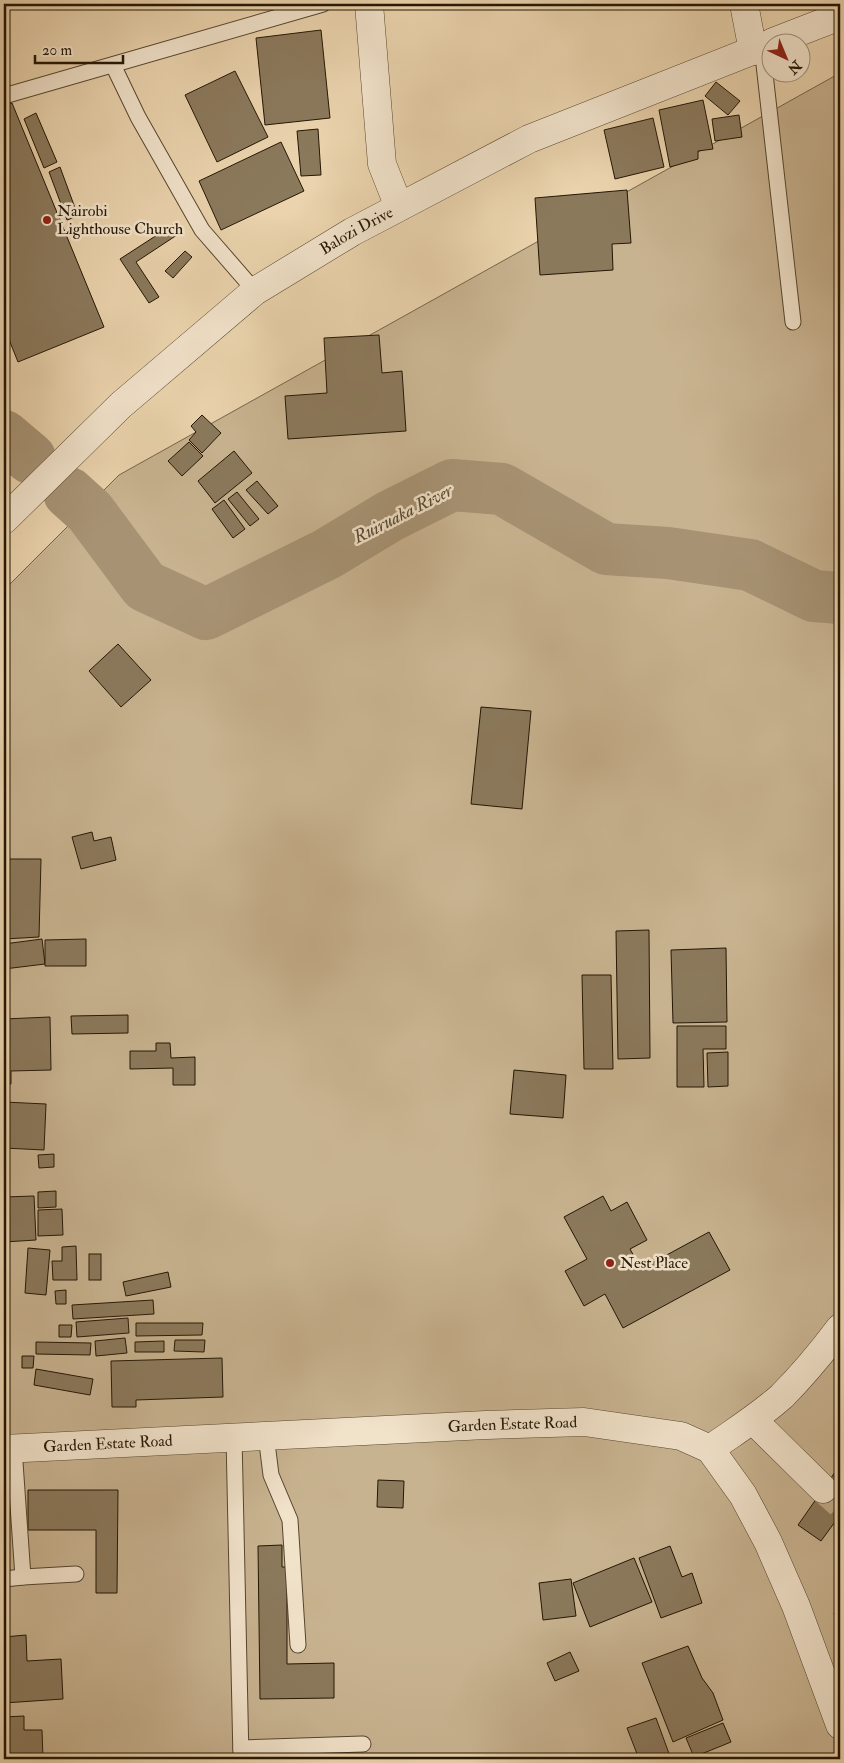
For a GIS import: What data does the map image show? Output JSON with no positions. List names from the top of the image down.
{
  "streets": {
    "street": ["Balozi Drive", "Garden Estate Road"]
  },
  "water": ["Ruiruaka River"],
  "places": ["Nairobi Lighthouse Church", "Nest Place"],
  "scale_bar": "20 m",
  "north": "bottom right"
}
